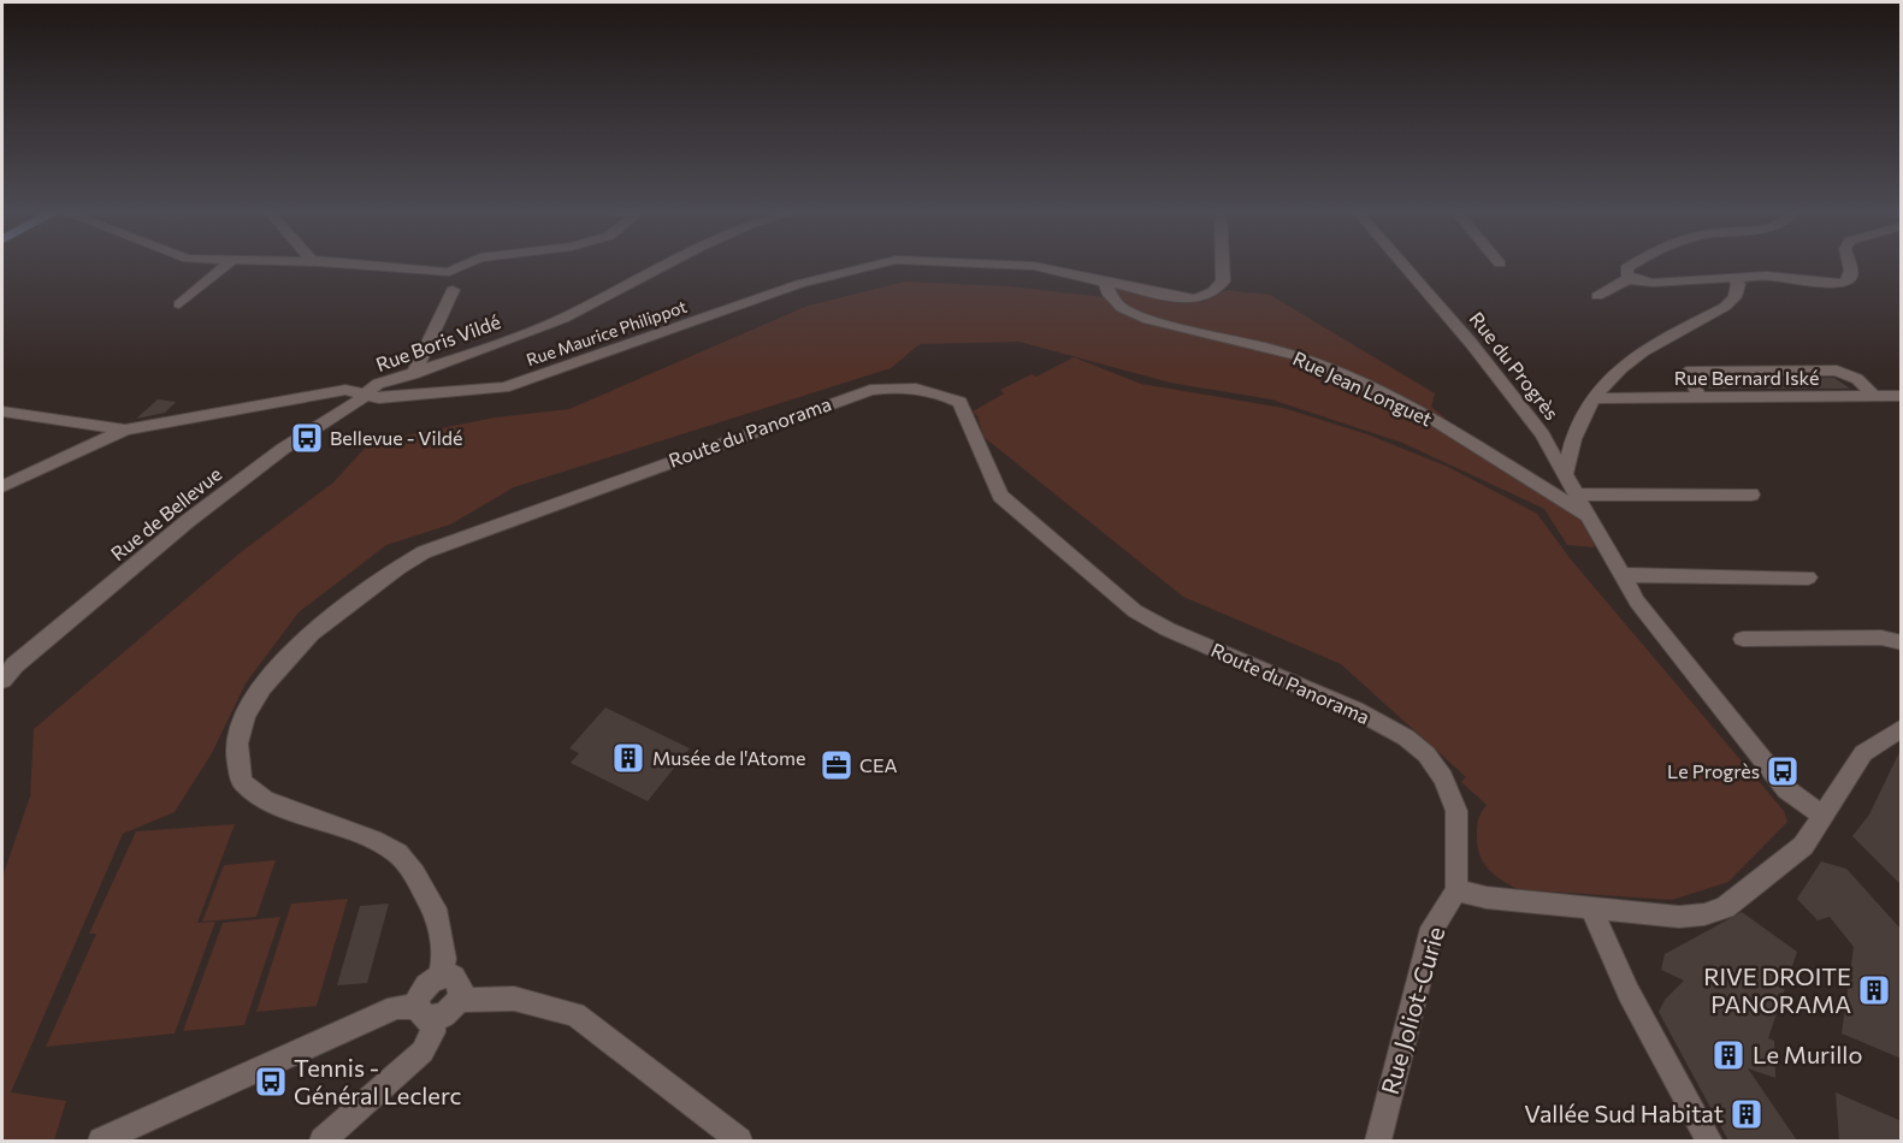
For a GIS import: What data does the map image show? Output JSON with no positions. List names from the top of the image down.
{
  "streets": {
    "street": [
      "Rue Maurice Philippot",
      "Rue Boris Vildé",
      "Rue du Progrès",
      "Rue Bernard Iské",
      "Rue Jean Longuet",
      "Route du Panorama",
      "Rue de Bellevue",
      "Rue Joliot-Curie"
    ]
  },
  "crossings": [
    ["Rue Maurice Philippot", "Rue Boris Vildé"],
    ["Rue Maurice Philippot", "Rue Jean Longuet"],
    ["Rue Maurice Philippot", "Rue de Bellevue"],
    ["Rue Boris Vildé", "Rue de Bellevue"],
    ["Route du Panorama", "Rue Joliot-Curie"]
  ],
  "places": {
    "bus stop": ["Bellevue - Vildé", "Le Progrès", "Tennis - Général Leclerc"],
    "building": [
      "Musée de l'Atome",
      "RIVE DROITE PANORAMA",
      "Le Murillo",
      "Vallée Sud Habitat"
    ],
    "office": ["CEA"]
  }
}
